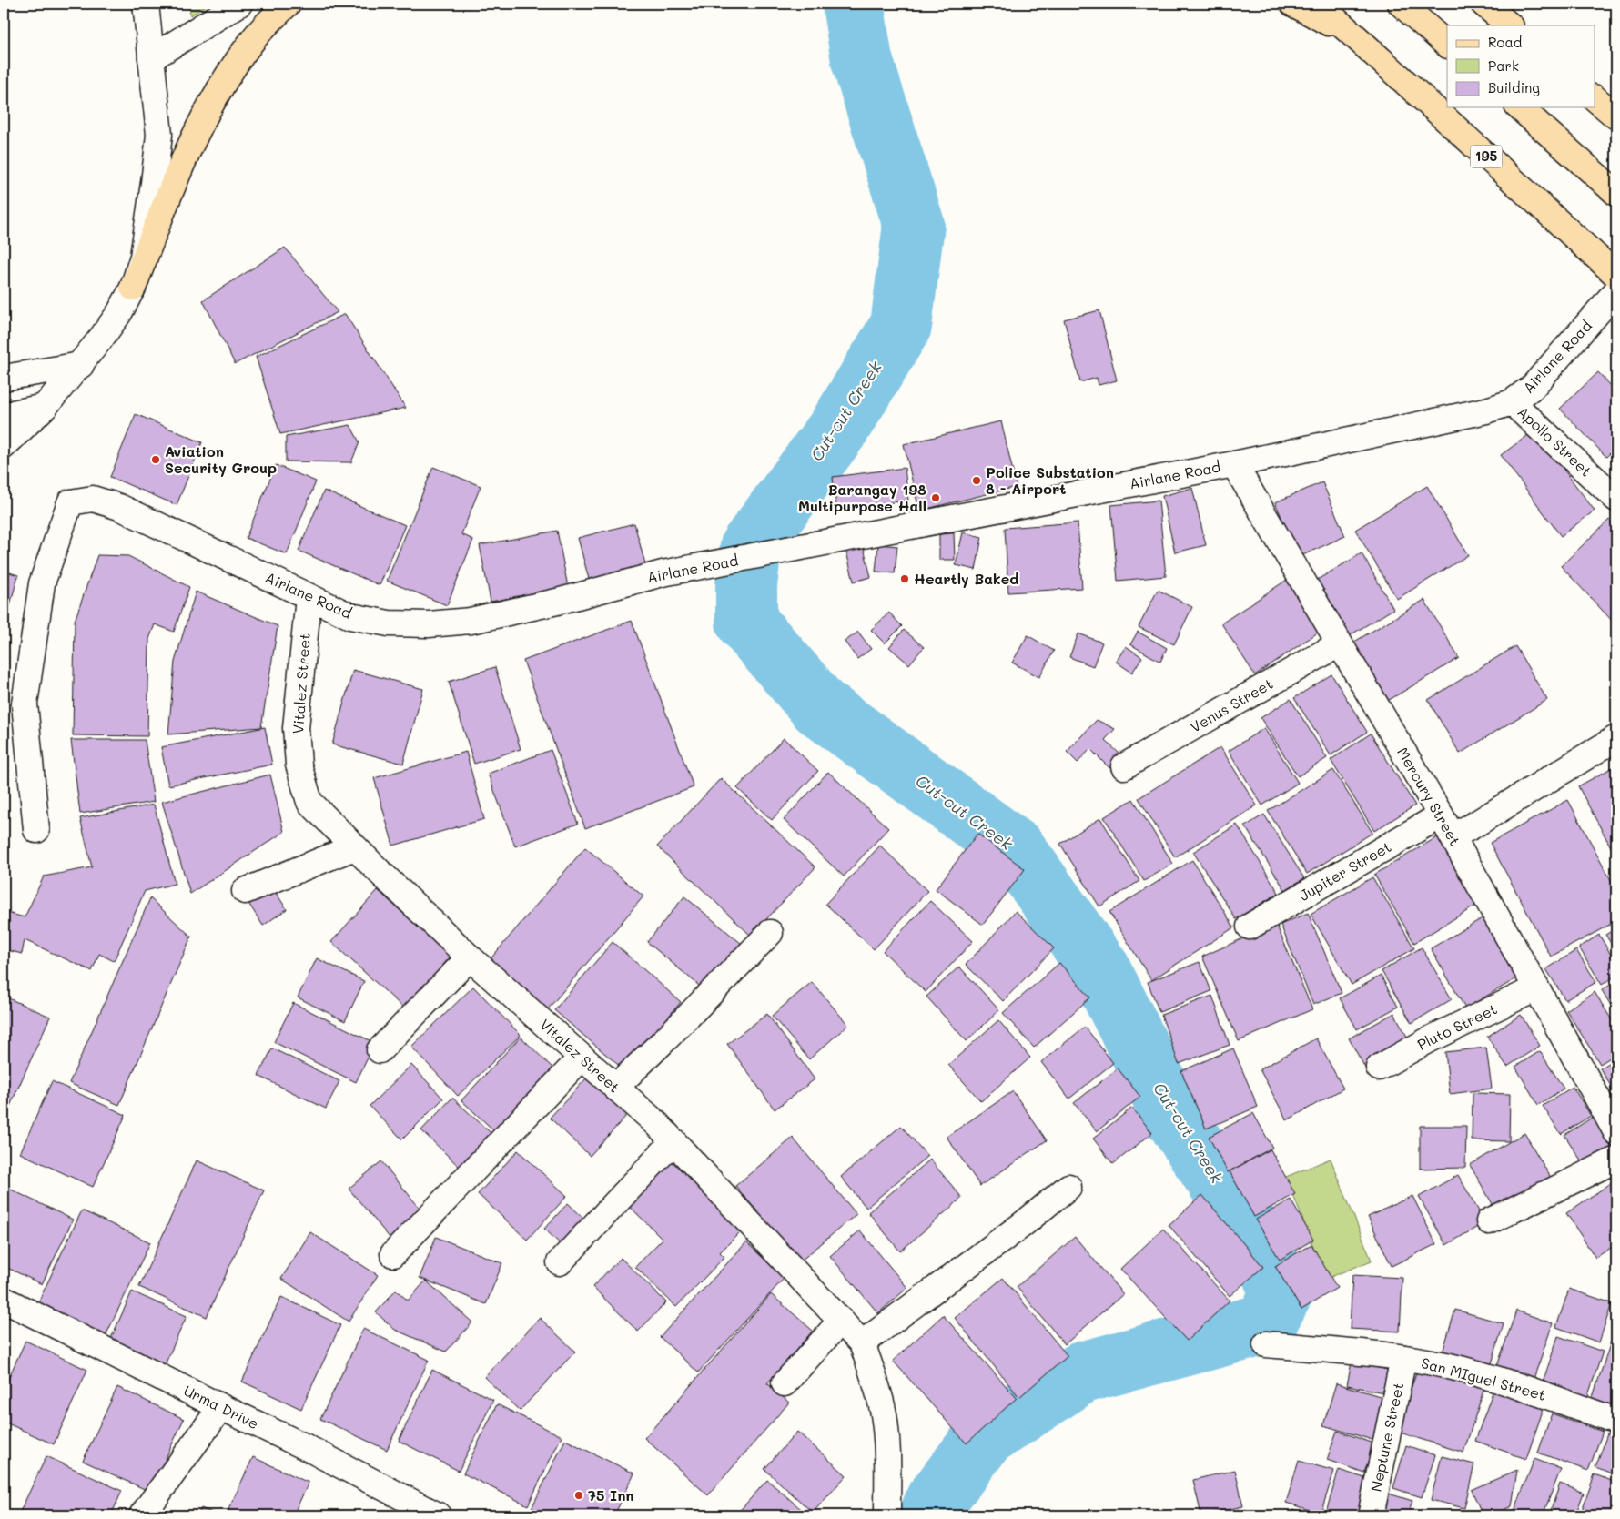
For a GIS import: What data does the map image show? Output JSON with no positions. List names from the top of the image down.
{
  "streets": {
    "main road": ["195"],
    "street": [
      "Airlane Road",
      "Apollo Street",
      "Vitalez Street",
      "Venus Street",
      "Mercury Street",
      "Jupiter Street",
      "Pluto Street",
      "San MIguel Street",
      "Urma Drive",
      "Neptune Street"
    ]
  },
  "crossings": [
    ["Airlane Road", "Apollo Street"],
    ["Airlane Road", "Vitalez Street"],
    ["Airlane Road", "Mercury Street"],
    ["Venus Street", "Mercury Street"],
    ["Mercury Street", "Jupiter Street"],
    ["Mercury Street", "Pluto Street"],
    ["San MIguel Street", "Neptune Street"]
  ],
  "water": ["Cut-cut Creek"],
  "places": [
    "Aviation Security Group",
    "Police Substation 8 - Airport",
    "Barangay 198 Multipurpose Hall",
    "Heartly Baked",
    "75 Inn"
  ],
  "legend": ["Road", "Park", "Building"]
}
